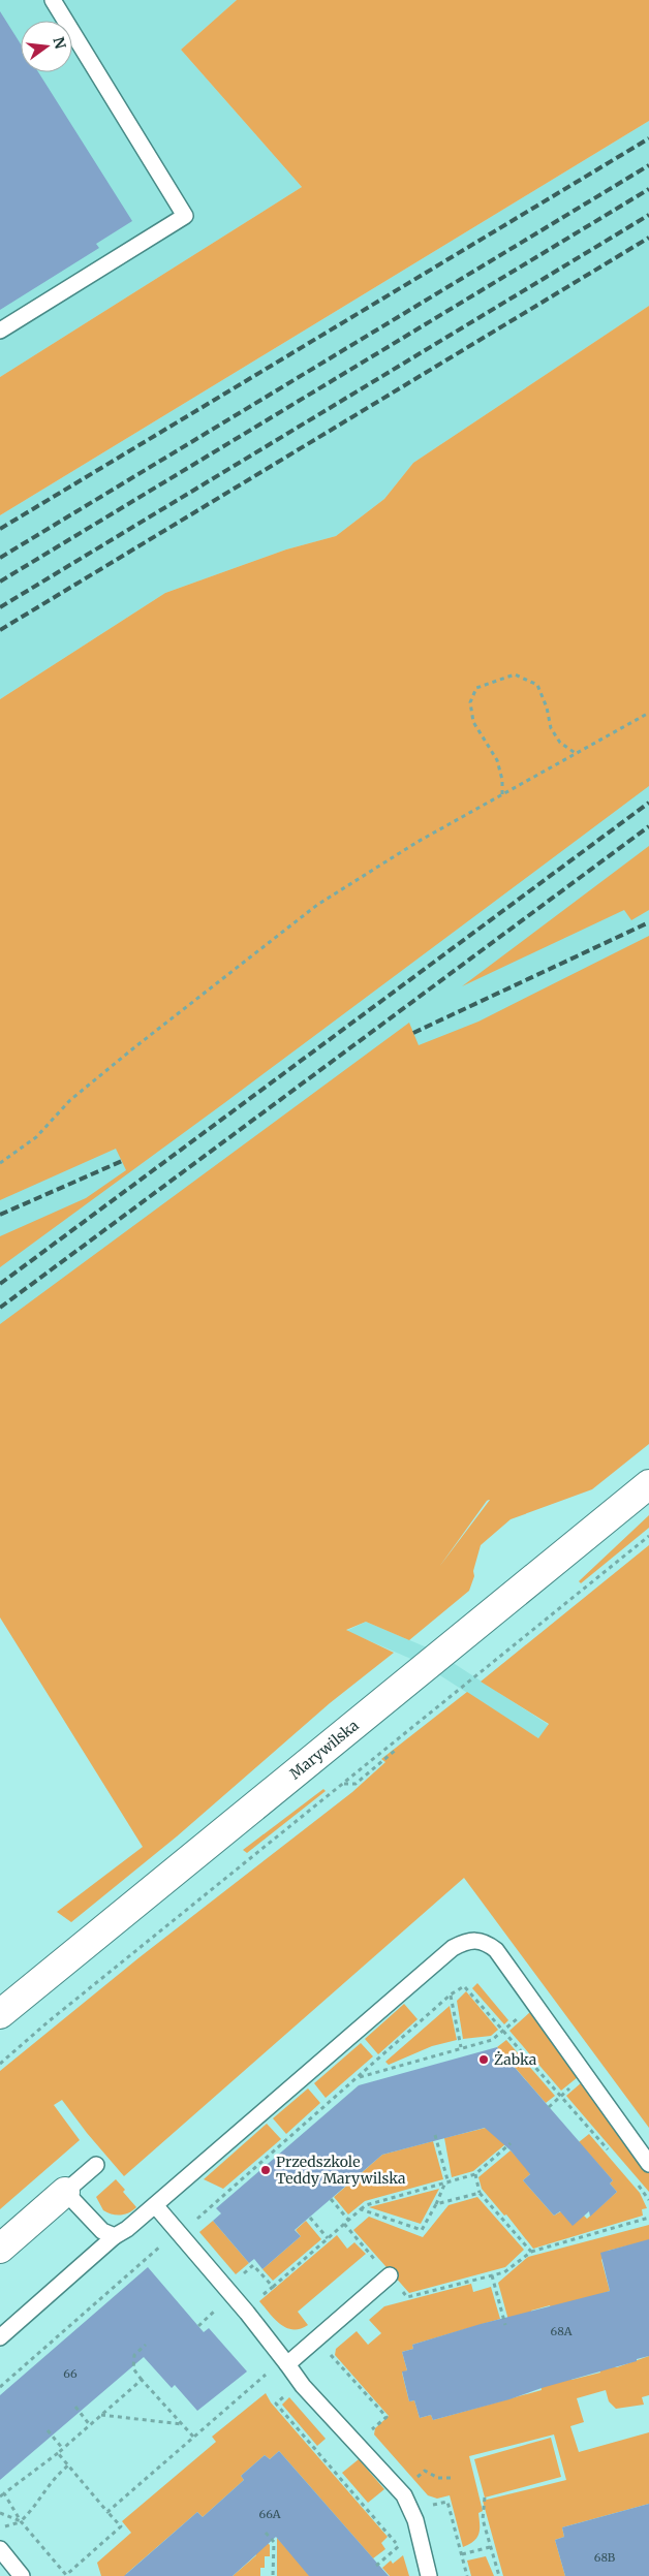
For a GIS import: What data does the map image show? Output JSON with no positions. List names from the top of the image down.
{
  "streets": {
    "street": ["Marywilska"]
  },
  "places": ["Żabka", "Przedszkole Teddy Marywilska"],
  "house_numbers": [
    "68A",
    "66",
    "66A",
    "68B"
  ],
  "north": "right"
}
